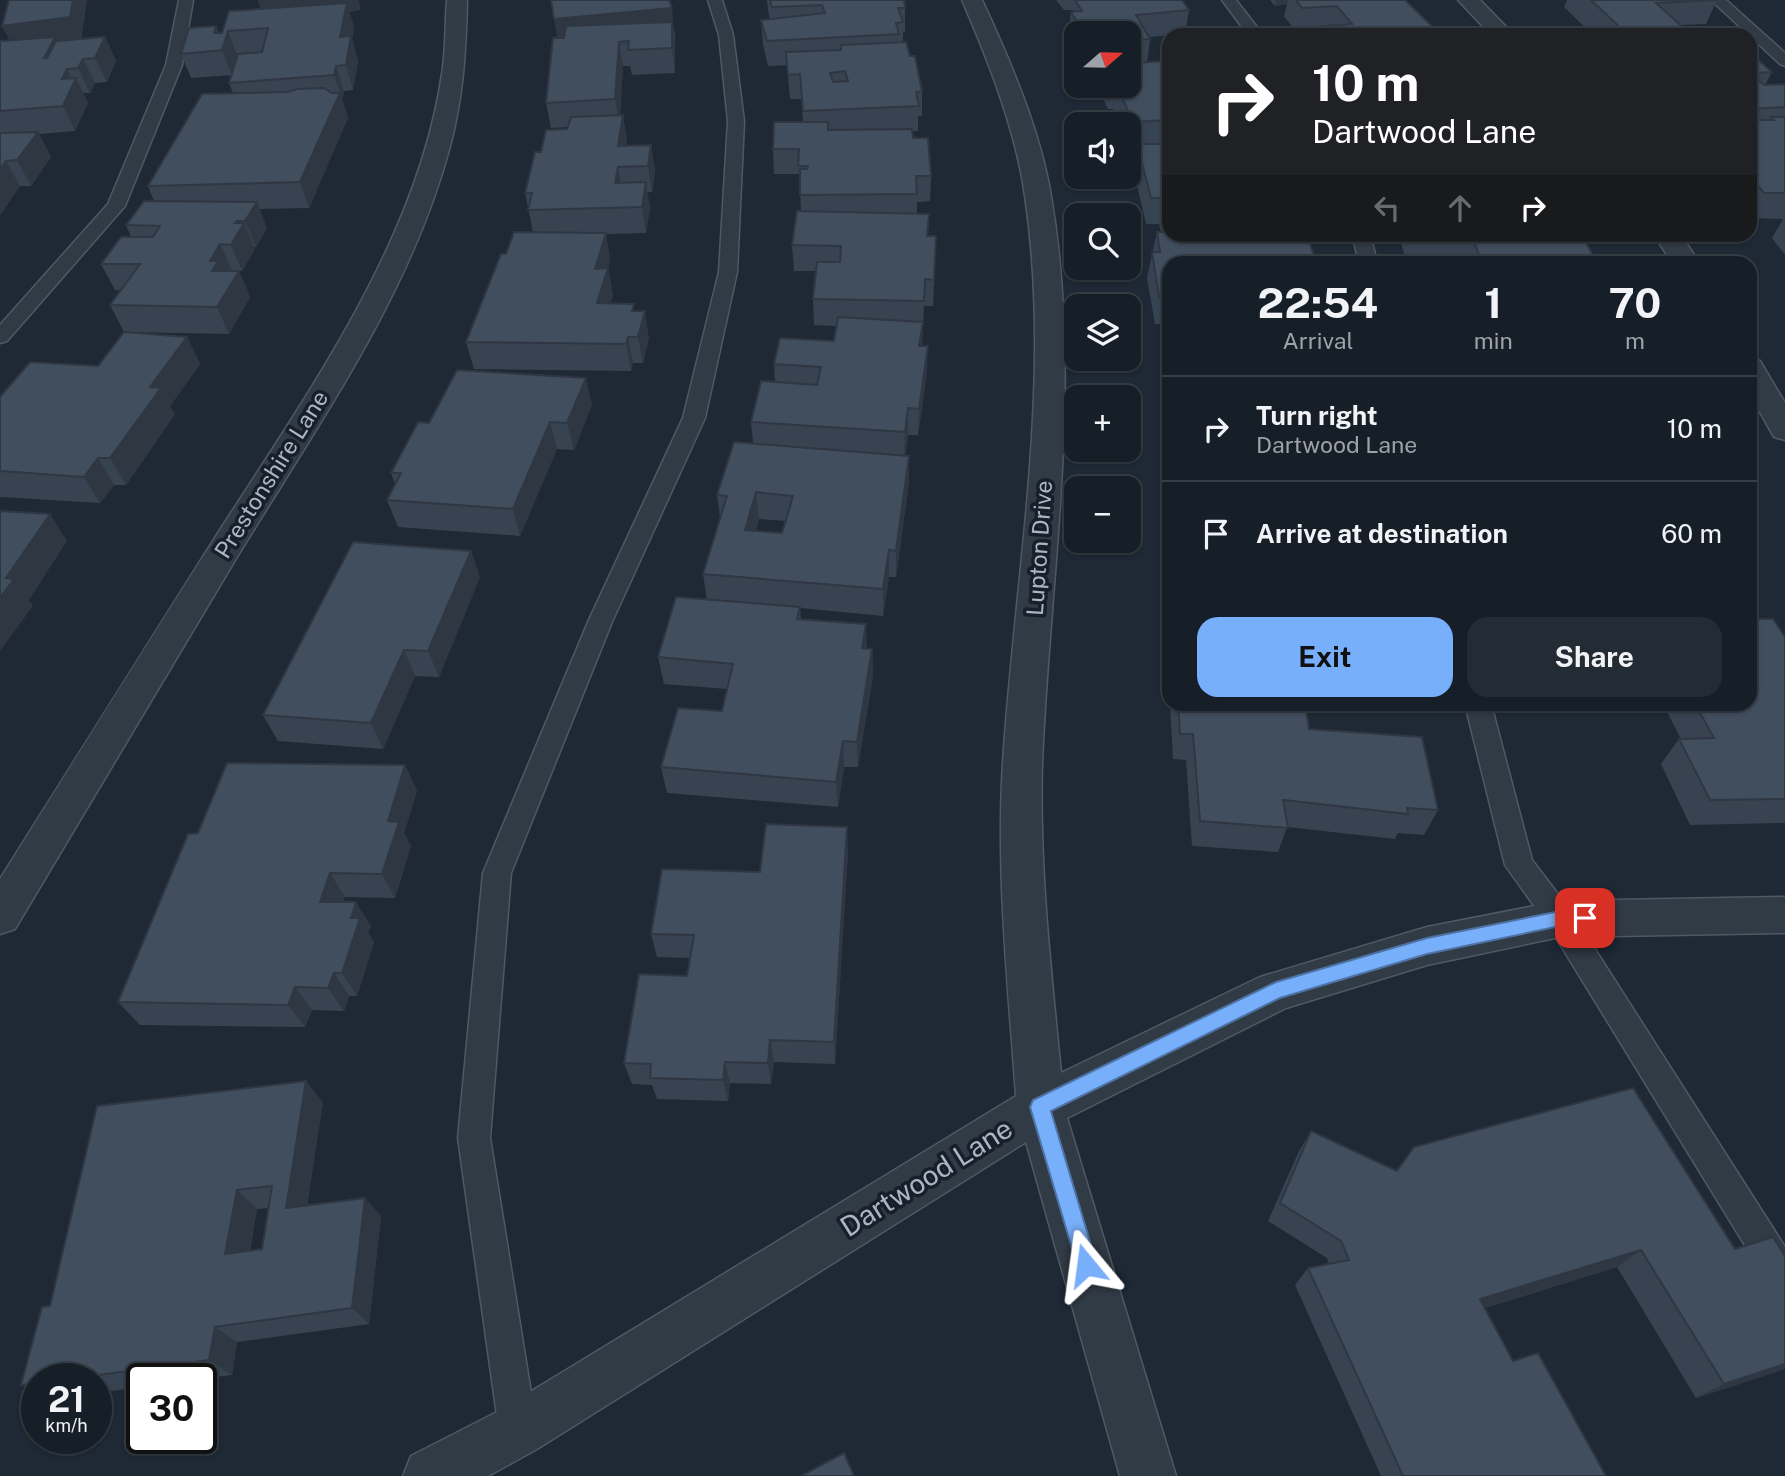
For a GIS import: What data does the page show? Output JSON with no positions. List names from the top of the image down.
{
  "streets": {
    "street": ["Prestonshire Lane", "Lupton Drive", "Dartwood Lane"]
  },
  "crossings": [
    ["Lupton Drive", "Dartwood Lane"]
  ],
  "north": "right",
  "page": {
    "map_buttons": ["+", "−"],
    "turn": ["10 m", "Dartwood Lane"],
    "eta": [
      "22:54",
      "Arrival",
      "1",
      "min",
      "70",
      "m"
    ],
    "list": [
      {
        "name": "Turn right",
        "note": "Dartwood Lane",
        "value": "10 m"
      },
      {
        "name": "Arrive at destination",
        "value": "60 m"
      }
    ],
    "buttons": ["Exit", "Share"],
    "speed": "21 km/h",
    "limit": "30"
  }
}
